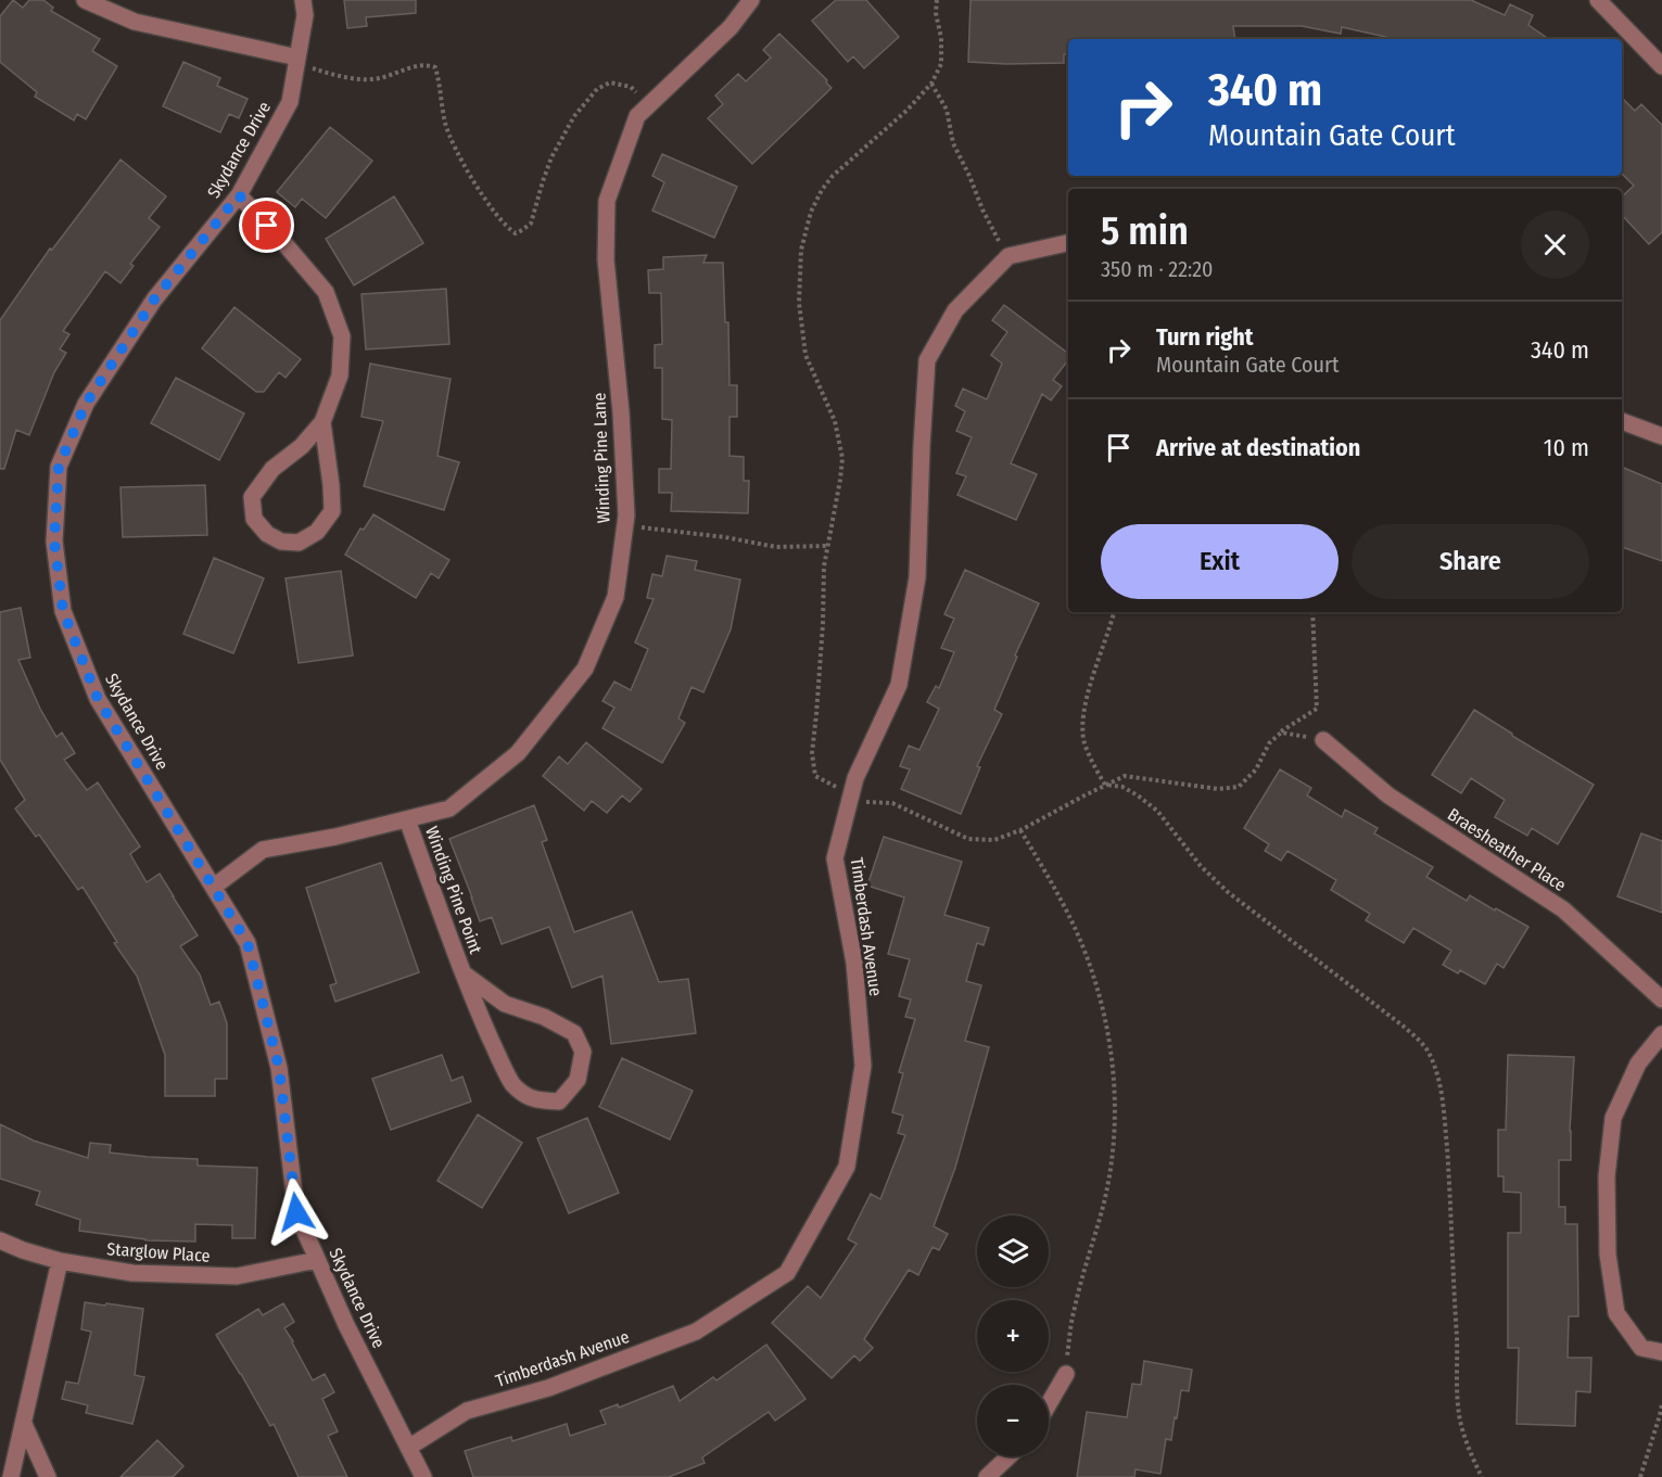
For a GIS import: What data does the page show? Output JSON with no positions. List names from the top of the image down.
{
  "streets": {
    "street": [
      "Skydance Drive",
      "Winding Pine Lane",
      "Braesheather Place",
      "Winding Pine Point",
      "Timberdash Avenue",
      "Starglow Place"
    ]
  },
  "crossings": [
    ["Skydance Drive", "Winding Pine Lane"],
    ["Skydance Drive", "Timberdash Avenue"],
    ["Skydance Drive", "Starglow Place"],
    ["Winding Pine Lane", "Winding Pine Point"]
  ],
  "page": {
    "turn": ["340 m", "Mountain Gate Court"],
    "heading": ["5 min", "350 m · 22:20"],
    "list": [
      {
        "name": "Turn right",
        "note": "Mountain Gate Court",
        "value": "340 m"
      },
      {
        "name": "Arrive at destination",
        "value": "10 m"
      }
    ],
    "buttons": ["Exit", "Share"],
    "map_buttons": ["+", "−"]
  }
}
